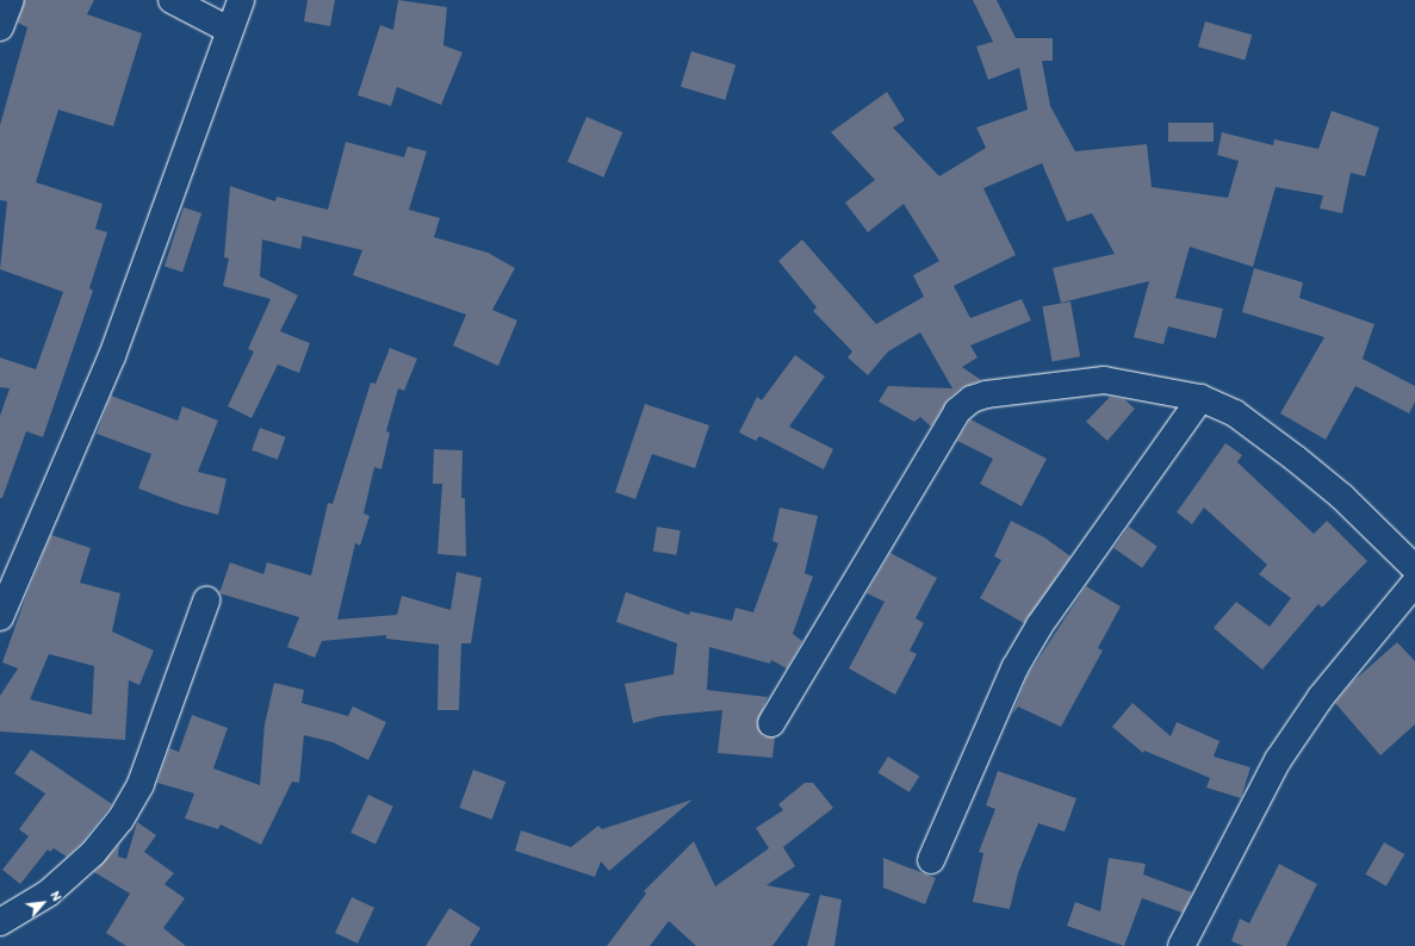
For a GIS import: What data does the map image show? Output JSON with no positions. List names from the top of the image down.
{
  "north": "top right"
}
